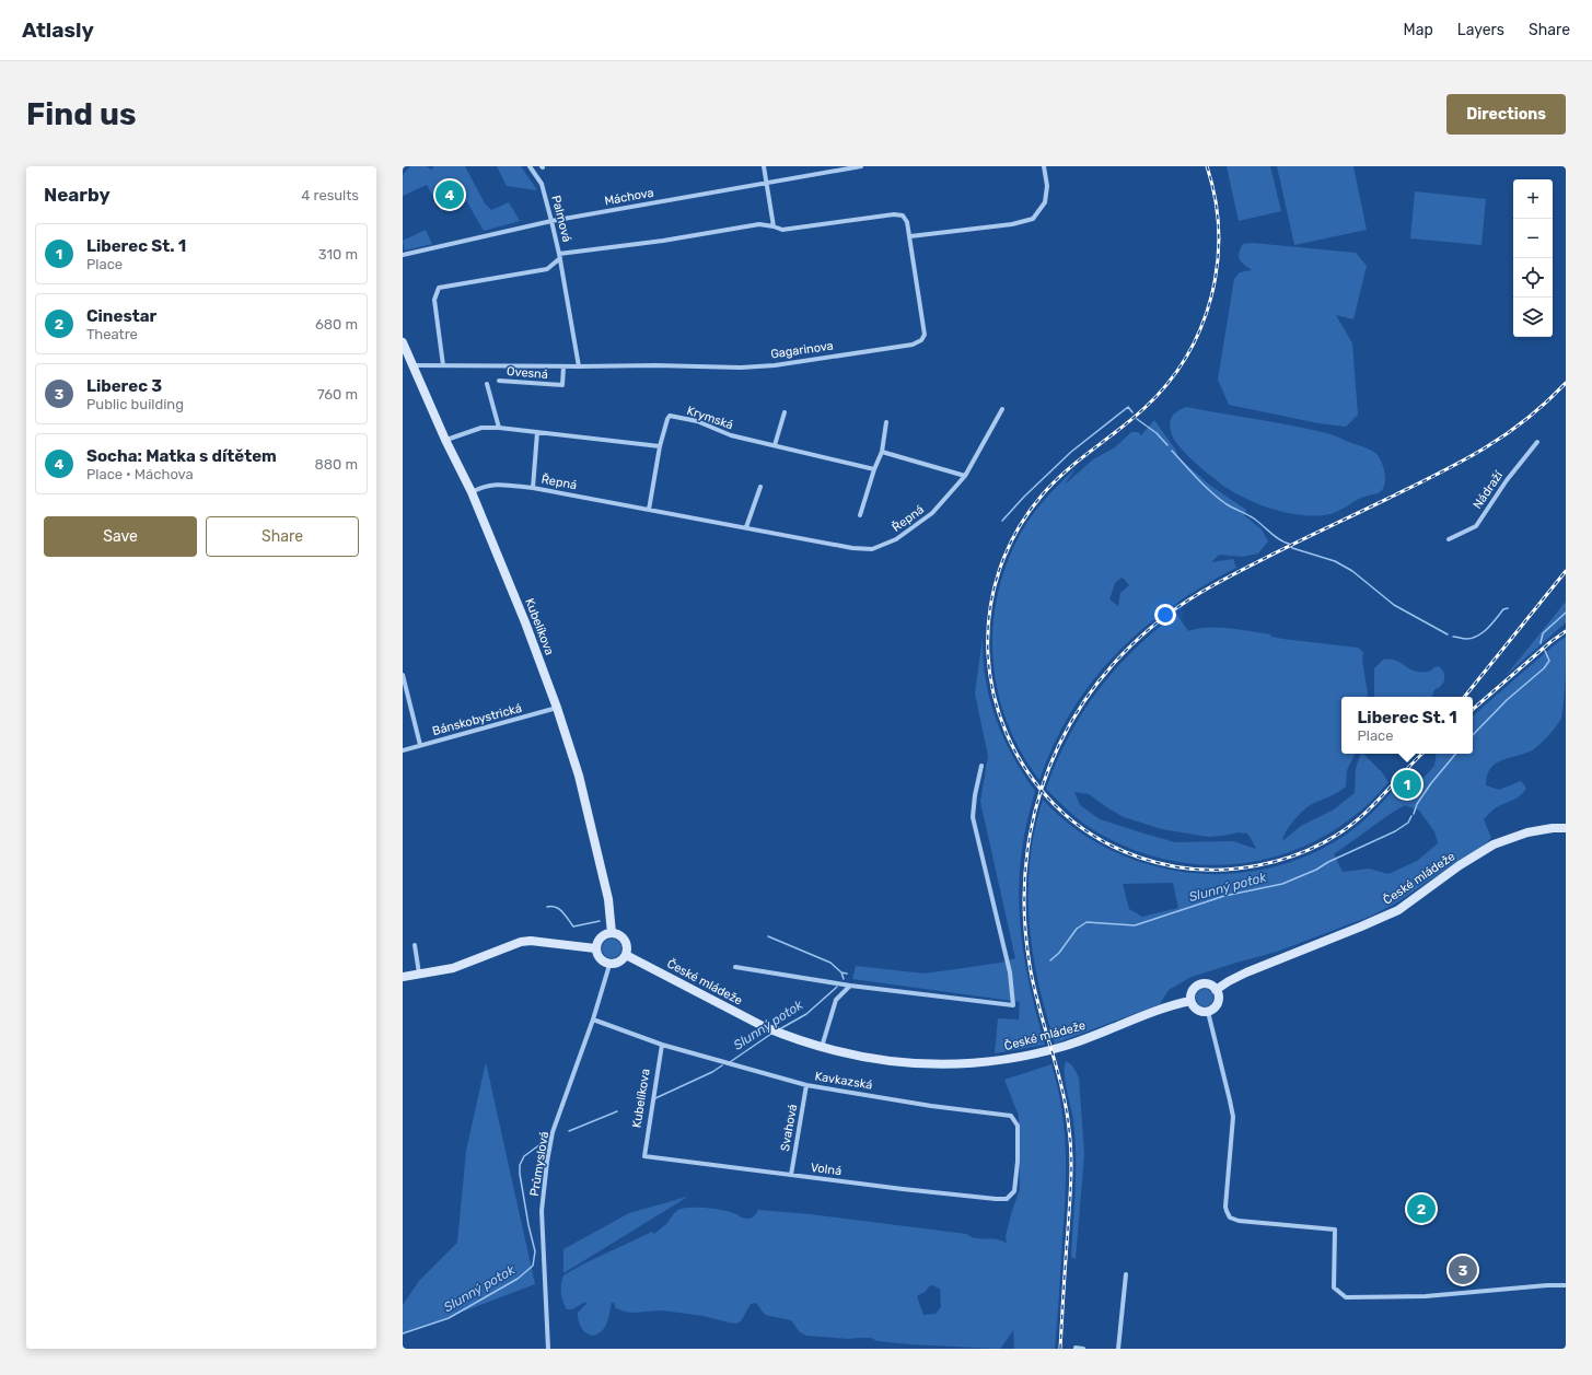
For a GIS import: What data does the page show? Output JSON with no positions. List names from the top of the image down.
{
  "streets": {
    "street": [
      "Máchova",
      "Palmová",
      "Gagarinova",
      "Ovesná",
      "Krymská",
      "Řepná",
      "Nádraží",
      "Kubelíkova",
      "Bánskobystrická",
      "České mládeže",
      "Kavkazská",
      "Svahová",
      "Průmyslová",
      "Volná"
    ]
  },
  "crossings": [
    ["Máchova", "Palmová"],
    ["Palmová", "Gagarinova"],
    ["Gagarinova", "Ovesná"],
    ["Gagarinova", "Kubelíkova"],
    ["Krymská", "Řepná"],
    ["Řepná", "Kubelíkova"],
    ["Kubelíkova", "Bánskobystrická"],
    ["Kubelíkova", "České mládeže"],
    ["Kubelíkova", "Kavkazská"],
    ["Kubelíkova", "Průmyslová"],
    ["Kubelíkova", "Volná"],
    ["České mládeže", "Průmyslová"],
    ["Kavkazská", "Svahová"],
    ["Kavkazská", "Průmyslová"],
    ["Kavkazská", "Volná"],
    ["Svahová", "Volná"]
  ],
  "water": ["Slunný potok"],
  "page": {
    "header": "Atlasly",
    "nav": ["Map", "Layers", "Share"],
    "buttons": [
      "Directions",
      ["Save", "Share"]
    ],
    "title": "Find us",
    "heading": ["Nearby", "4 results"],
    "pins": [
      "4",
      "1",
      "2",
      "3"
    ],
    "map_buttons": ["+", "−"],
    "list": [
      {
        "mark": "1",
        "name": "Liberec St. 1",
        "note": "Place",
        "value": "310 m"
      },
      {
        "mark": "2",
        "name": "Cinestar",
        "note": "Theatre",
        "value": "680 m"
      },
      {
        "mark": "3",
        "name": "Liberec 3",
        "note": "Public building",
        "value": "760 m"
      },
      {
        "mark": "4",
        "name": "Socha: Matka s dítětem",
        "note": "Place · Máchova",
        "value": "880 m"
      }
    ],
    "popup": ["Liberec St. 1", "Place"]
  }
}
